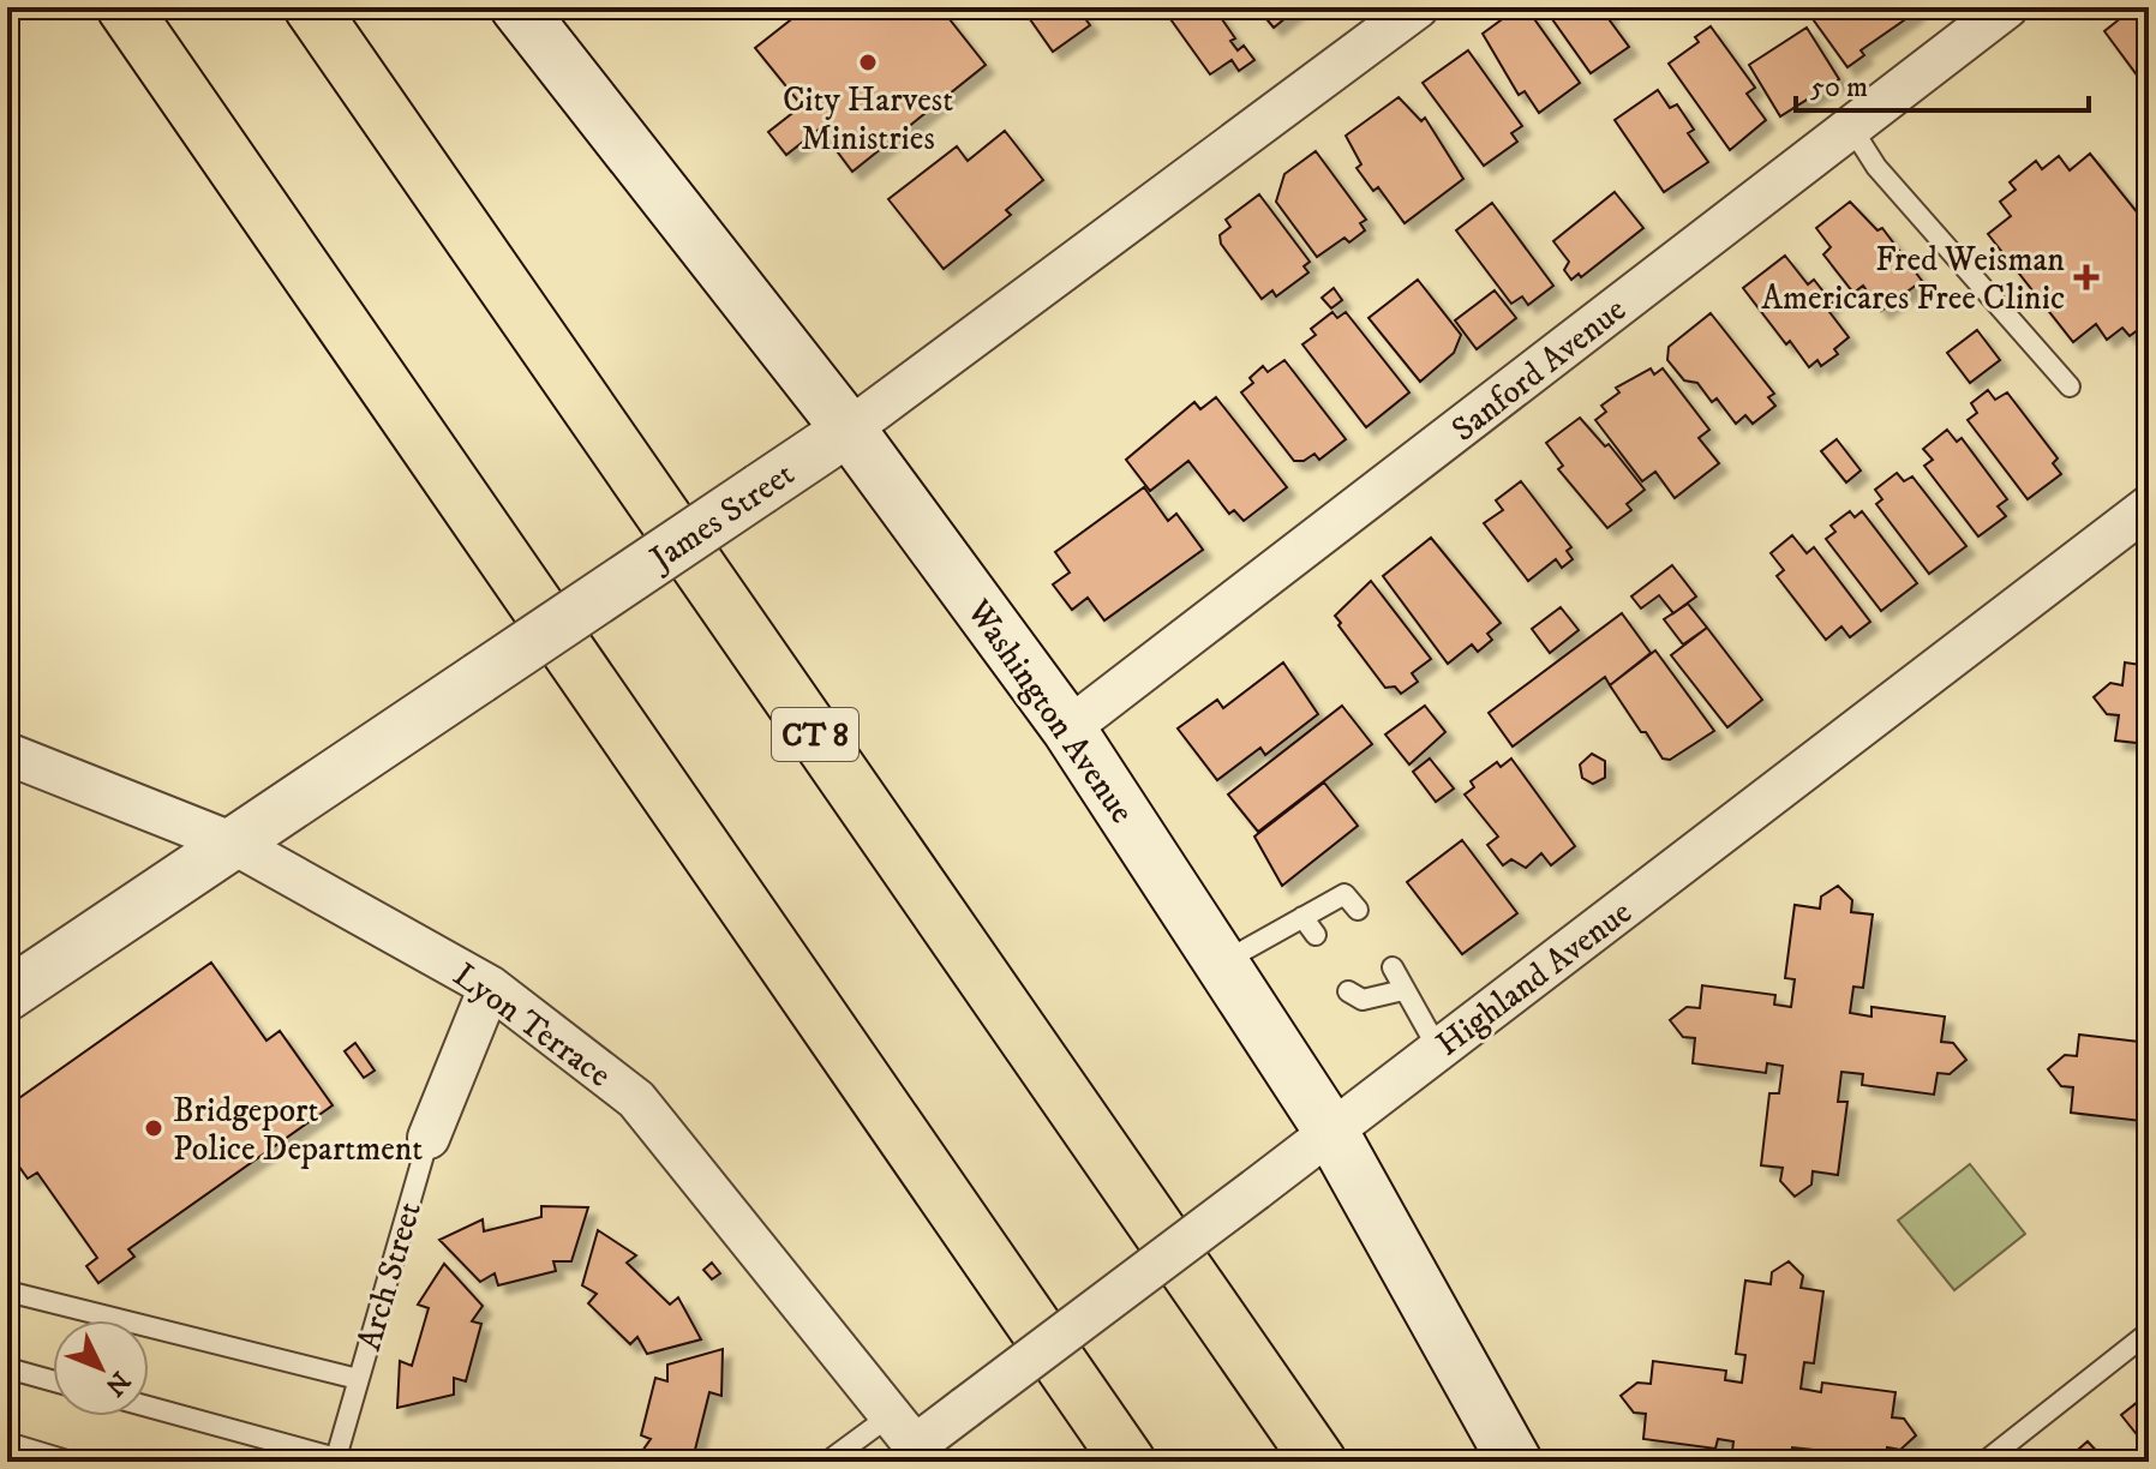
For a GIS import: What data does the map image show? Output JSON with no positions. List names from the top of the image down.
{
  "streets": {
    "highway": ["CT 8"],
    "main road": ["Washington Avenue"],
    "street": [
      "Sanford Avenue",
      "James Street",
      "Highland Avenue",
      "Lyon Terrace",
      "Arch Street"
    ]
  },
  "crossings": [
    ["Sanford Avenue", "Washington Avenue"],
    ["James Street", "Washington Avenue"],
    ["James Street", "Lyon Terrace"],
    ["Washington Avenue", "Highland Avenue"],
    ["Highland Avenue", "Lyon Terrace"],
    ["Lyon Terrace", "Arch Street"]
  ],
  "places": {
    "other": ["City Harvest Ministries", "Bridgeport Police Department"],
    "health": ["Fred Weisman Americares Free Clinic"]
  },
  "scale_bar": "50 m",
  "north": "bottom right"
}
